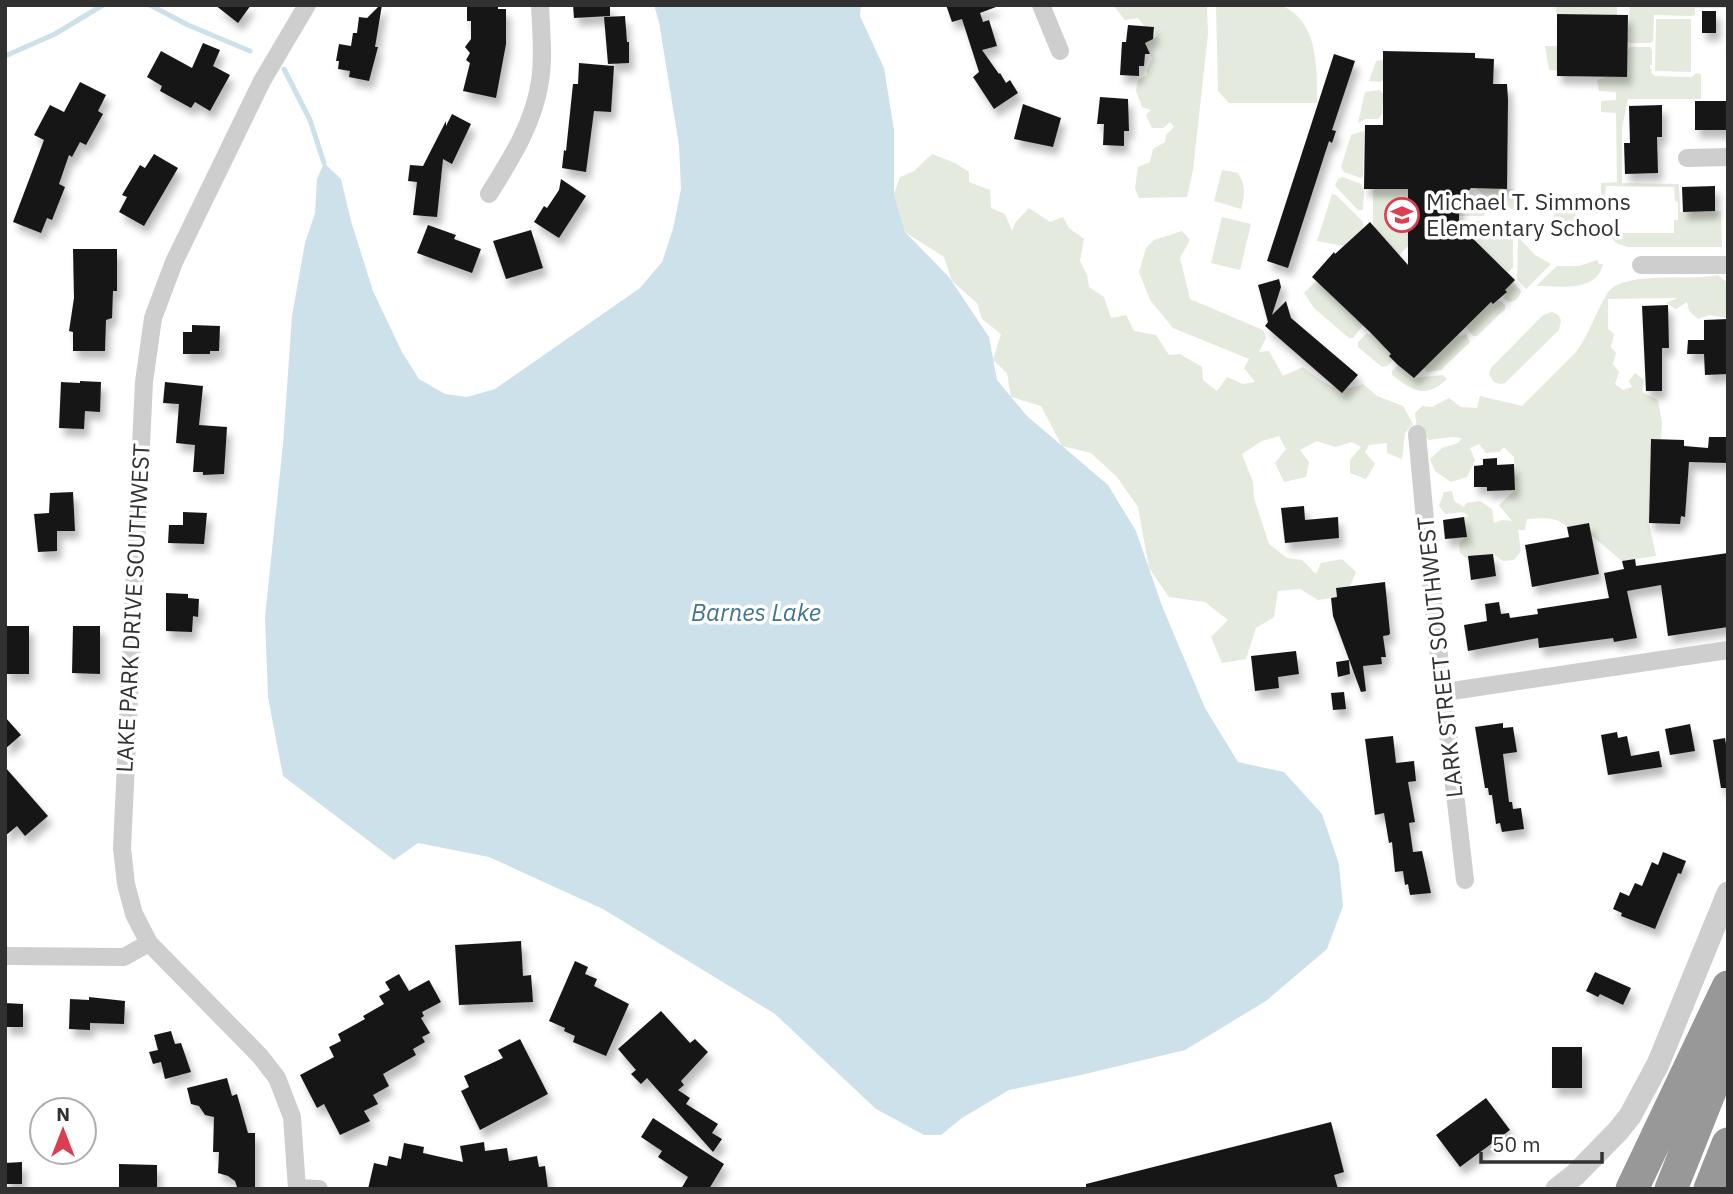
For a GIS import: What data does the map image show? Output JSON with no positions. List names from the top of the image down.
{
  "streets": {
    "street": ["LAKE PARK DRIVE SOUTHWEST", "LARK STREET SOUTHWEST"]
  },
  "water": ["Barnes Lake"],
  "places": {
    "school or university": ["Michael T. Simmons Elementary School"]
  },
  "scale_bar": "50 m",
  "north": "top"
}
